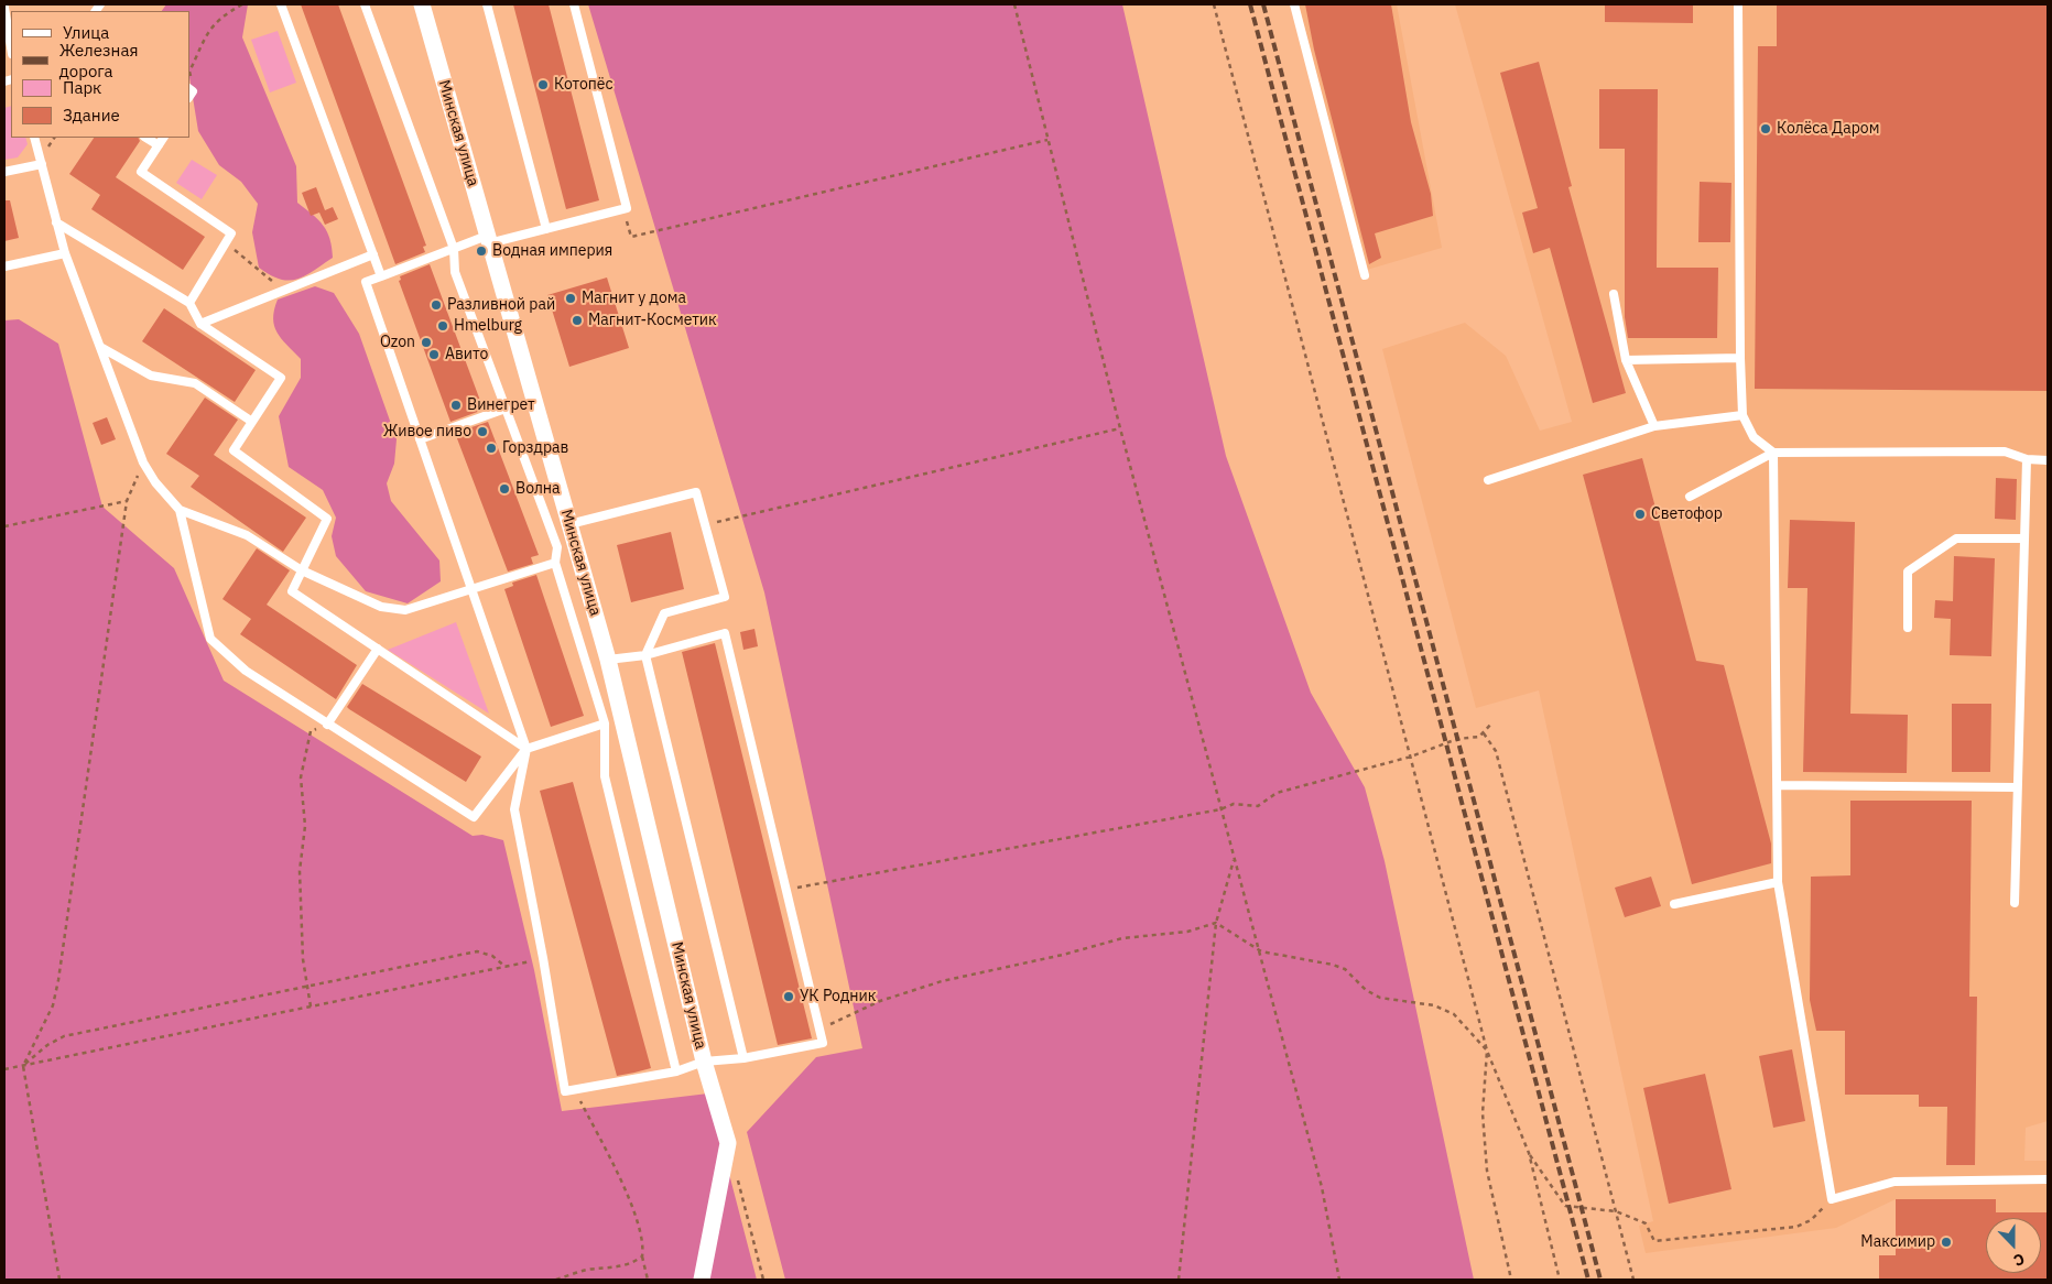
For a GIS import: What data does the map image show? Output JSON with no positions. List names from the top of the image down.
{
  "streets": {
    "street": ["Минская улица"]
  },
  "places": [
    "Котопёс",
    "Колёса Даром",
    "Водная империя",
    "Магнит у дома",
    "Разливной рай",
    "Магнит-Косметик",
    "Hmelburg",
    "Ozon",
    "Авито",
    "Винегрет",
    "Живое пиво",
    "Горздрав",
    "Волна",
    "Светофор",
    "УК Родник",
    "Максимир"
  ],
  "legend": [
    "Улица",
    "Железная дорога",
    "Парк",
    "Здание"
  ],
  "north": "bottom"
}
